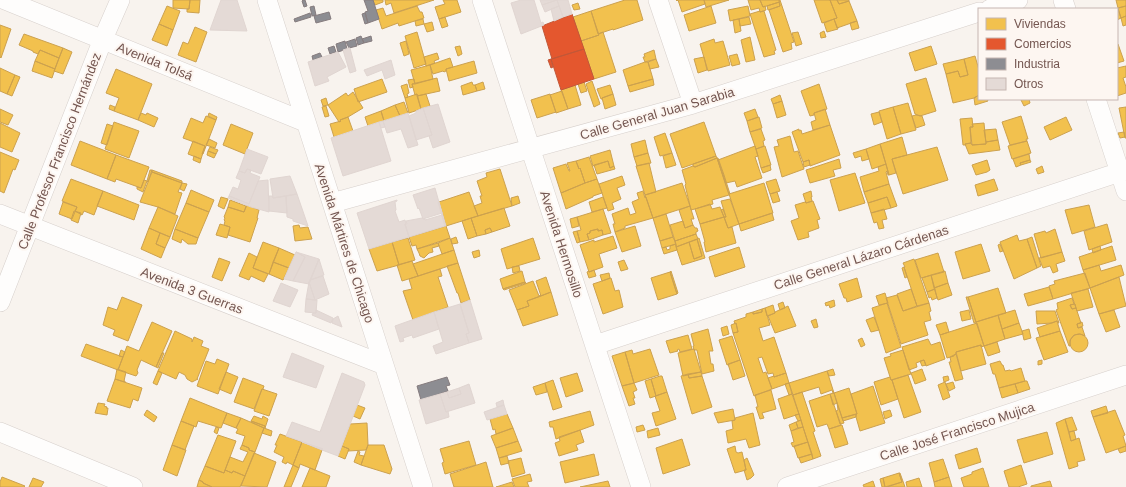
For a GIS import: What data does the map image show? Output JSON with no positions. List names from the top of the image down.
{
  "streets": {
    "street": [
      "Avenida Tolsá",
      "Calle General Juan Sarabia",
      "Calle Profesor Francisco Hernández",
      "Avenida Mártires de Chicago",
      "Avenida Hermosillo",
      "Calle General Lázaro Cárdenas",
      "Avenida 3 Guerras",
      "Calle José Francisco Mujica"
    ]
  },
  "crossings": [
    ["Avenida Tolsá", "Calle Profesor Francisco Hernández"],
    ["Avenida Tolsá", "Avenida Mártires de Chicago"],
    ["Calle General Juan Sarabia", "Avenida Mártires de Chicago"],
    ["Calle General Juan Sarabia", "Avenida Hermosillo"],
    ["Calle Profesor Francisco Hernández", "Avenida 3 Guerras"],
    ["Avenida Mártires de Chicago", "Avenida 3 Guerras"],
    ["Avenida Hermosillo", "Calle General Lázaro Cárdenas"]
  ],
  "legend": [
    "Viviendas",
    "Comercios",
    "Industria",
    "Otros"
  ]
}
